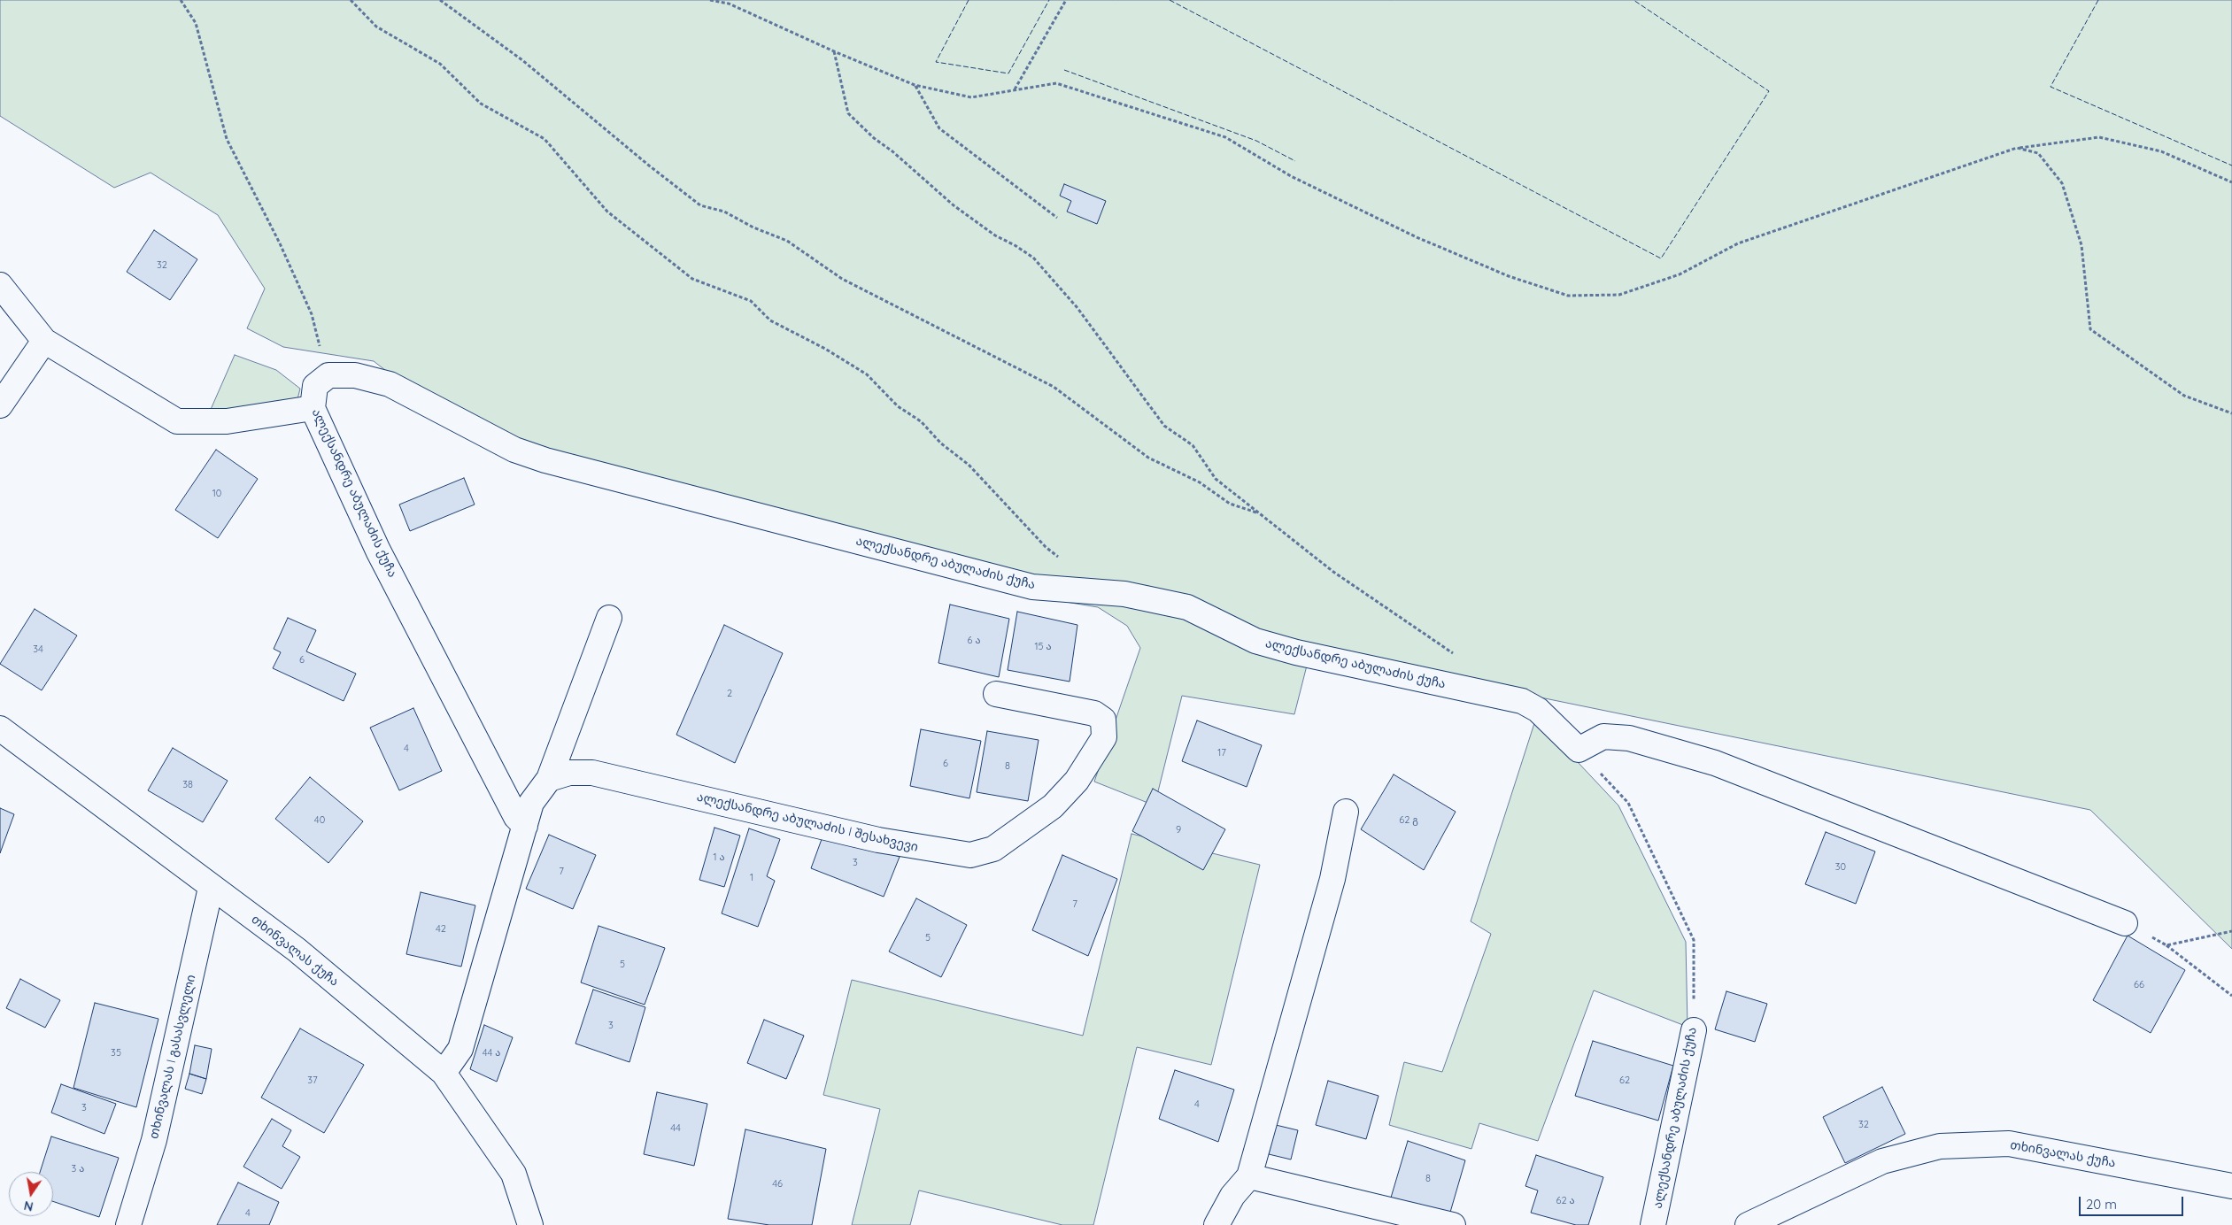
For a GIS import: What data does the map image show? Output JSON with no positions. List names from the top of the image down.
{
  "streets": {
    "street": [
      "ალექსანდრე აბულაძის ქუჩა",
      "ალექსანდრე აბულაძის I შესახვევი",
      "თხინვალას ქუჩა",
      "თხინვალას I გასასვლელი"
    ]
  },
  "crossings": [
    ["თხინვალას ქუჩა", "თხინვალას I გასასვლელი"]
  ],
  "house_numbers": [
    "32",
    "10",
    "6 ა",
    "15 ა",
    "34",
    "6",
    "2",
    "4",
    "17",
    "6",
    "8",
    "38",
    "40",
    "62 გ",
    "9",
    "1 ა",
    "3",
    "30",
    "7",
    "1",
    "7",
    "42",
    "5",
    "5",
    "66",
    "3",
    "35",
    "44 ა",
    "37",
    "62",
    "4",
    "3",
    "32",
    "44",
    "3 ა",
    "8",
    "46",
    "62 ა",
    "4"
  ],
  "scale_bar": "20 m",
  "north": "bottom"
}
